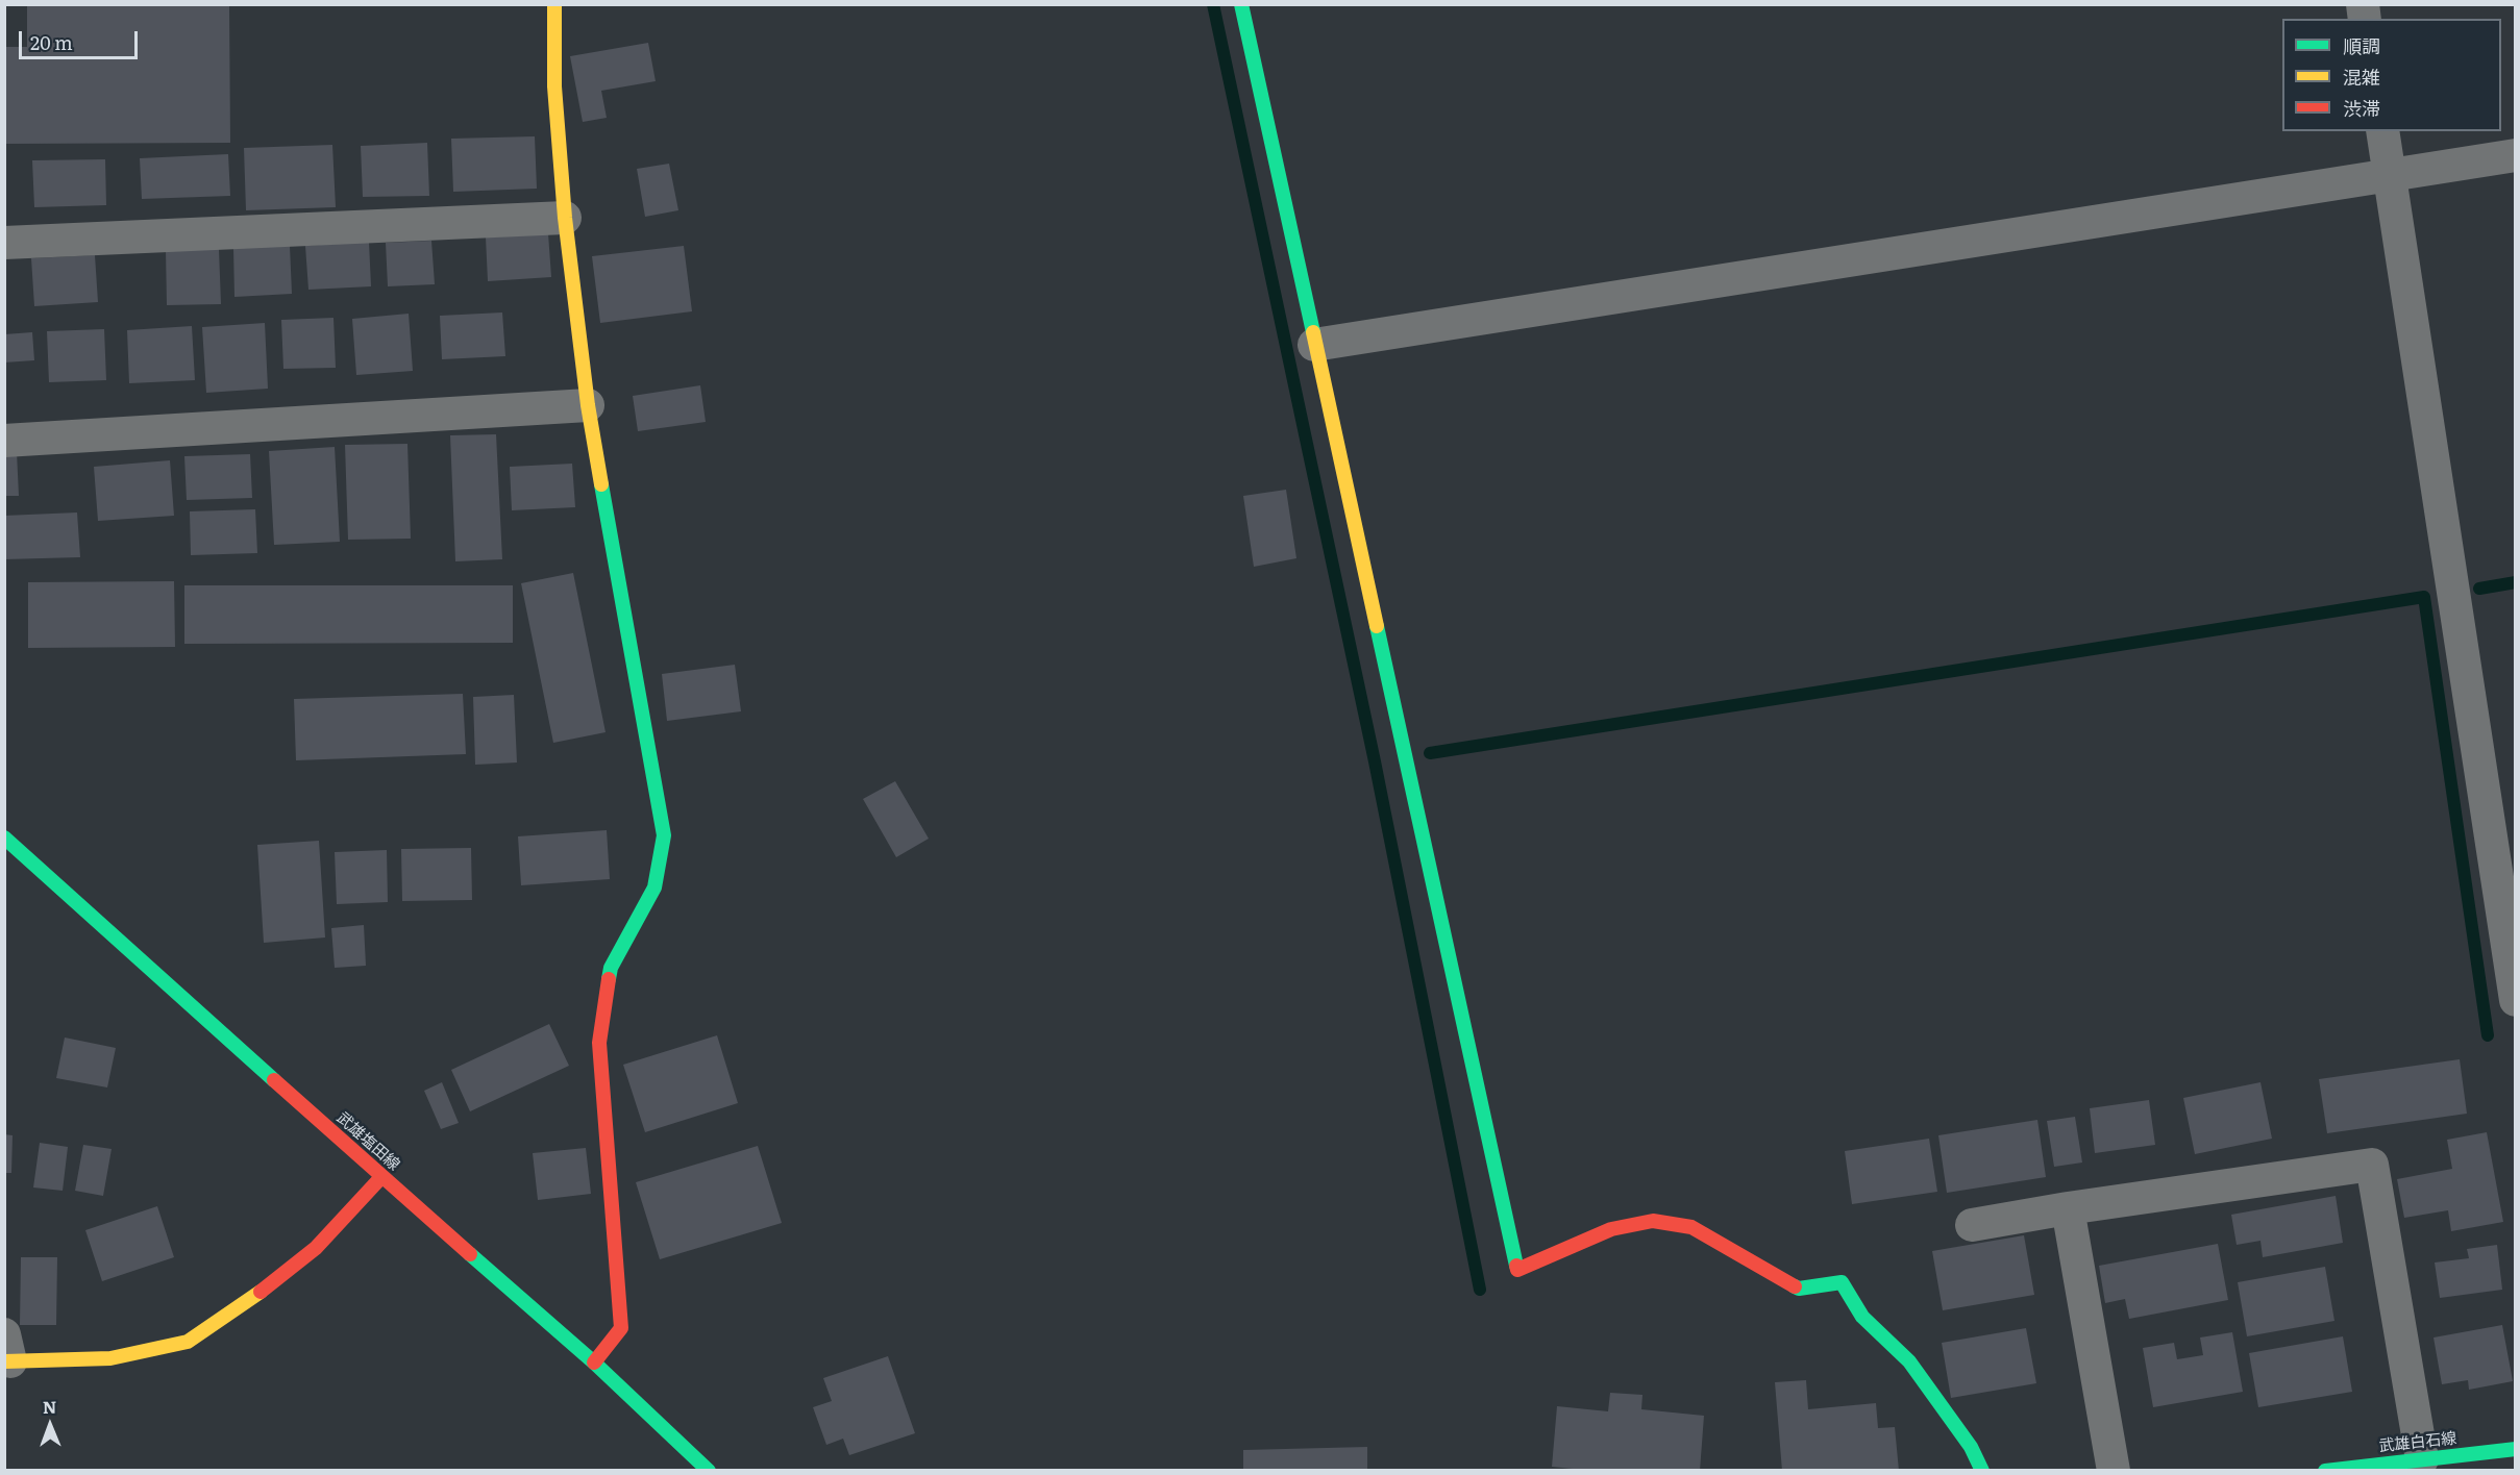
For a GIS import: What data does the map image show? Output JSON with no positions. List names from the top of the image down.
{
  "streets": {
    "street": ["武雄塩田線", "武雄白石線"]
  },
  "legend": ["順調", "混雑", "渋滞"],
  "scale_bar": "20 m",
  "north": "top"
}
